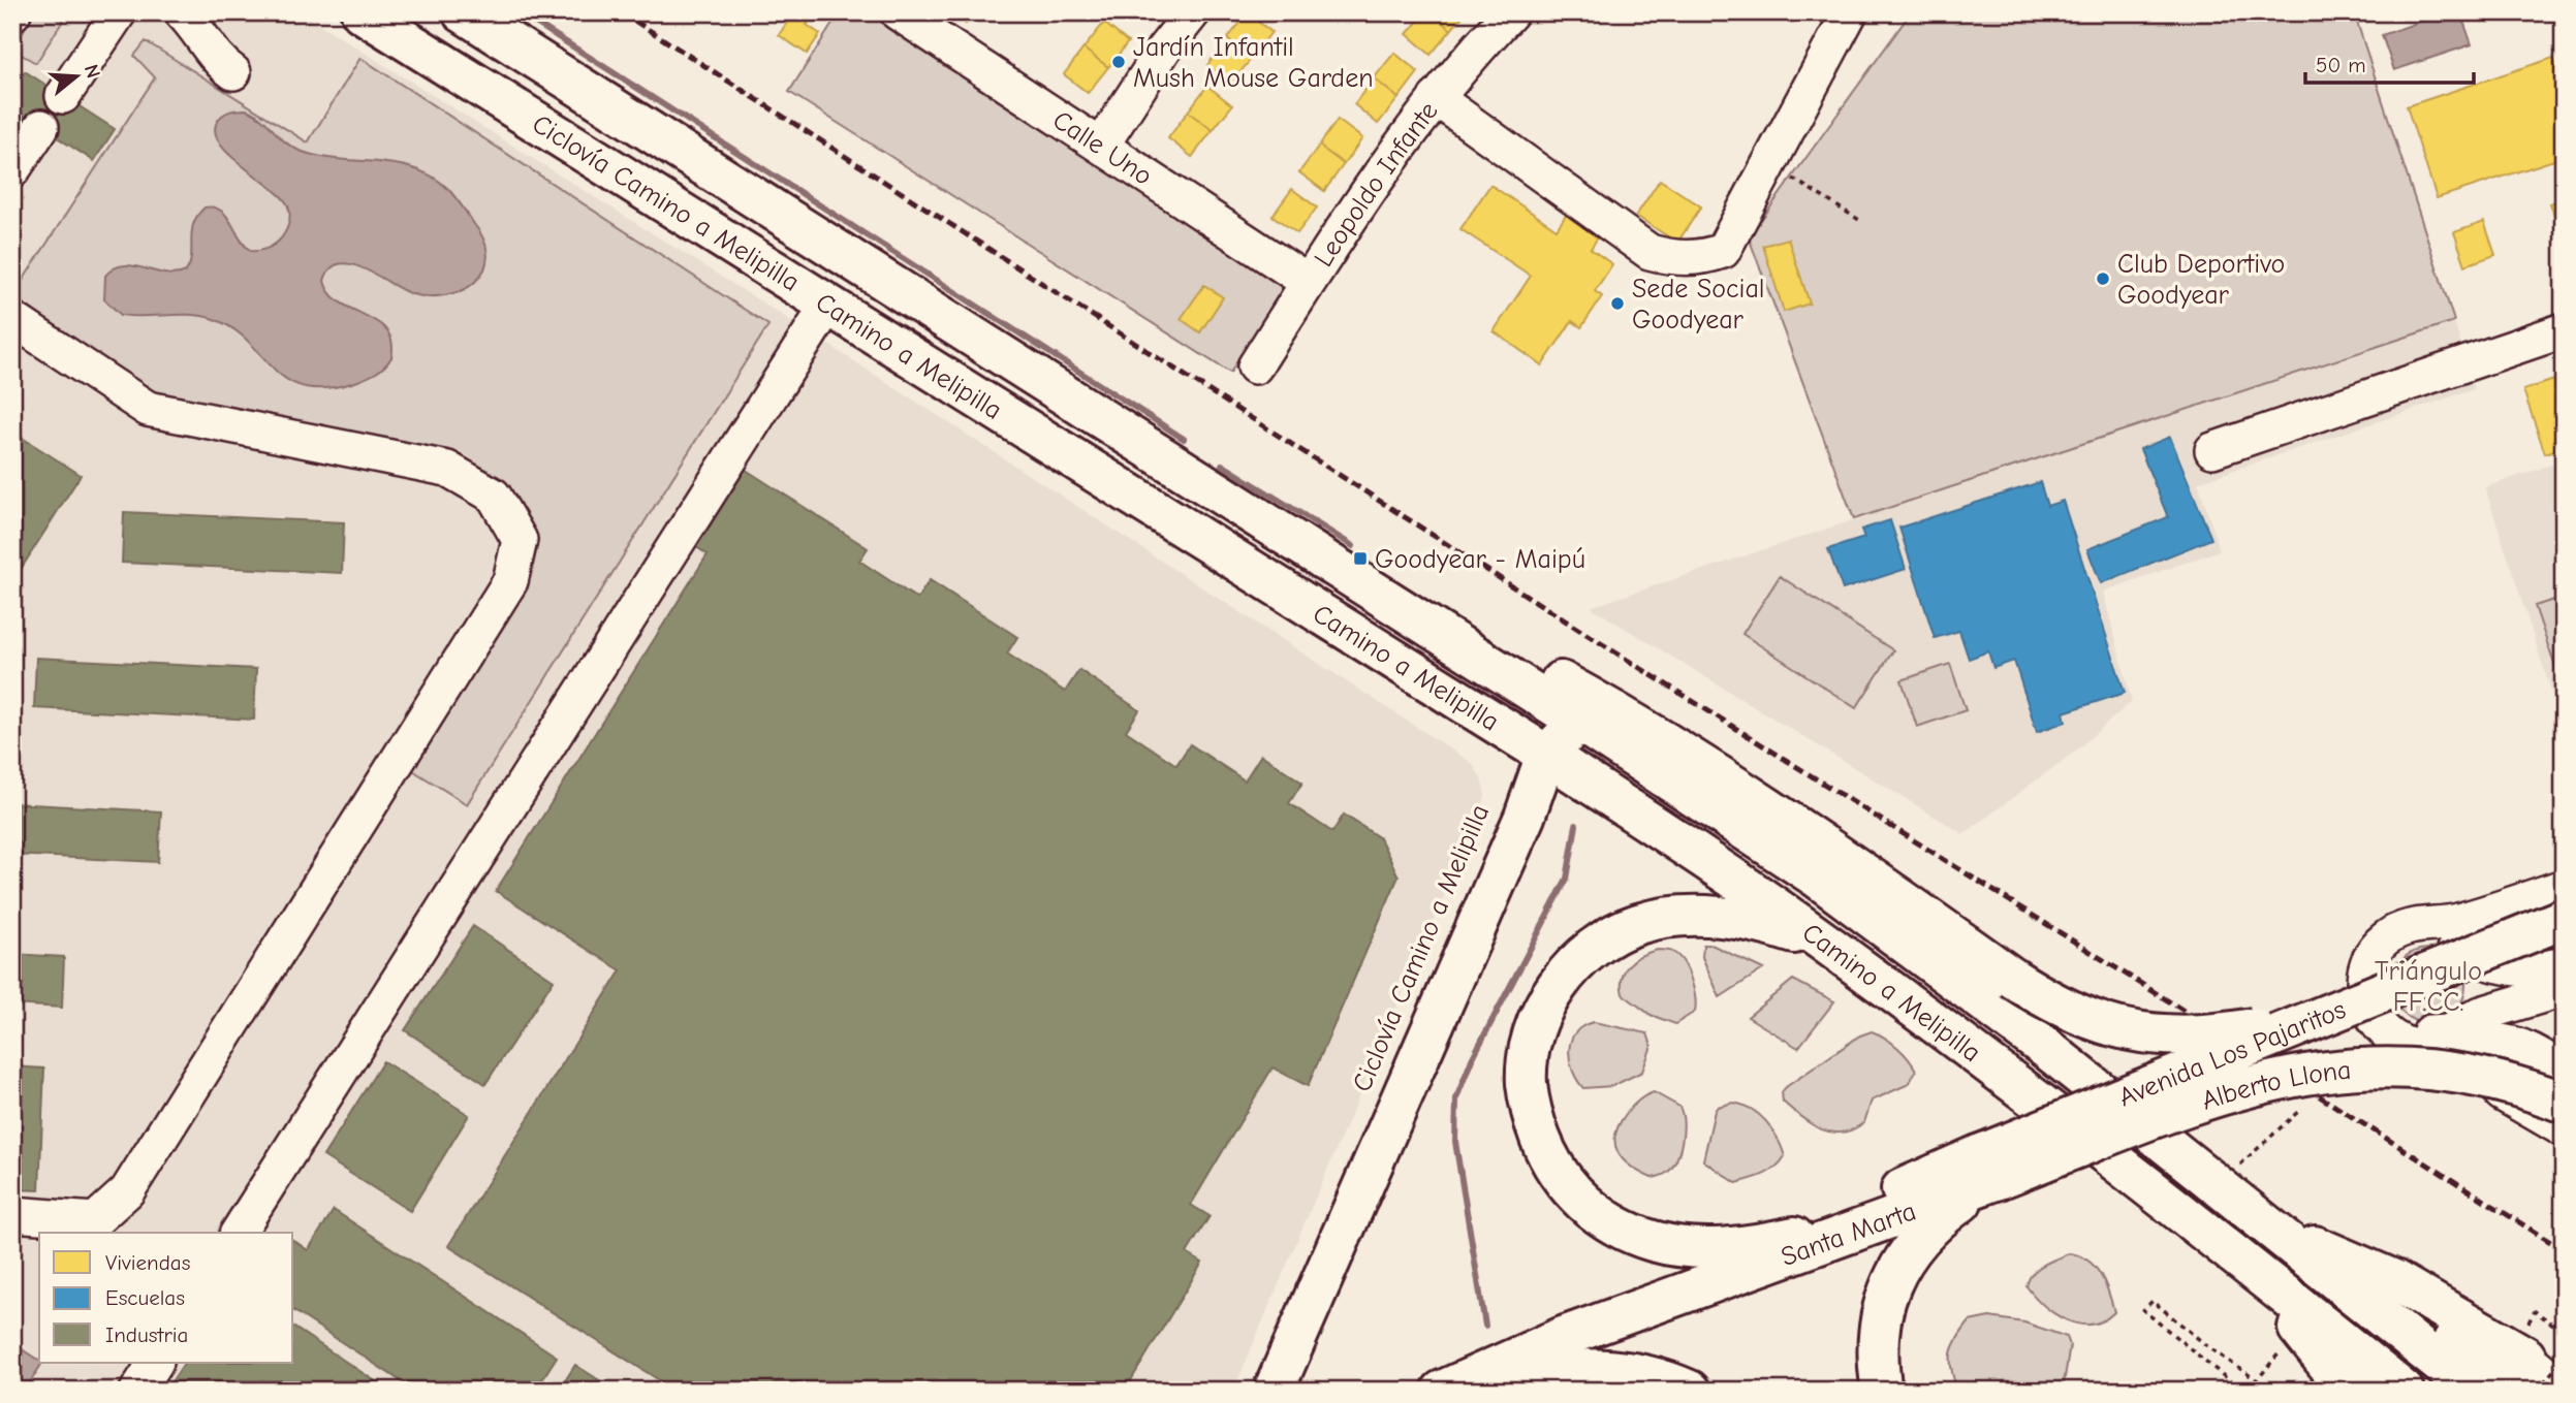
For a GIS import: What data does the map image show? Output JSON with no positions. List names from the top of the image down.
{
  "streets": {
    "main road": [
      "Camino a Melipilla",
      "Avenida Los Pajaritos",
      "Alberto Llona",
      "Santa Marta"
    ],
    "street": ["Calle Uno", "Leopoldo Infante"]
  },
  "crossings": [
    ["Calle Uno", "Leopoldo Infante"],
    ["Avenida Los Pajaritos", "Alberto Llona"],
    ["Avenida Los Pajaritos", "Santa Marta"],
    ["Alberto Llona", "Santa Marta"]
  ],
  "parks": ["Triángulo FF.CC."],
  "places": {
    "other": ["Jardín Infantil Mush Mouse Garden", "Club Deportivo Goodyear", "Sede Social Goodyear"],
    "transit": ["Goodyear - Maipú"]
  },
  "legend": ["Viviendas", "Escuelas", "Industria"],
  "scale_bar": "50 m",
  "north": "right"
}
